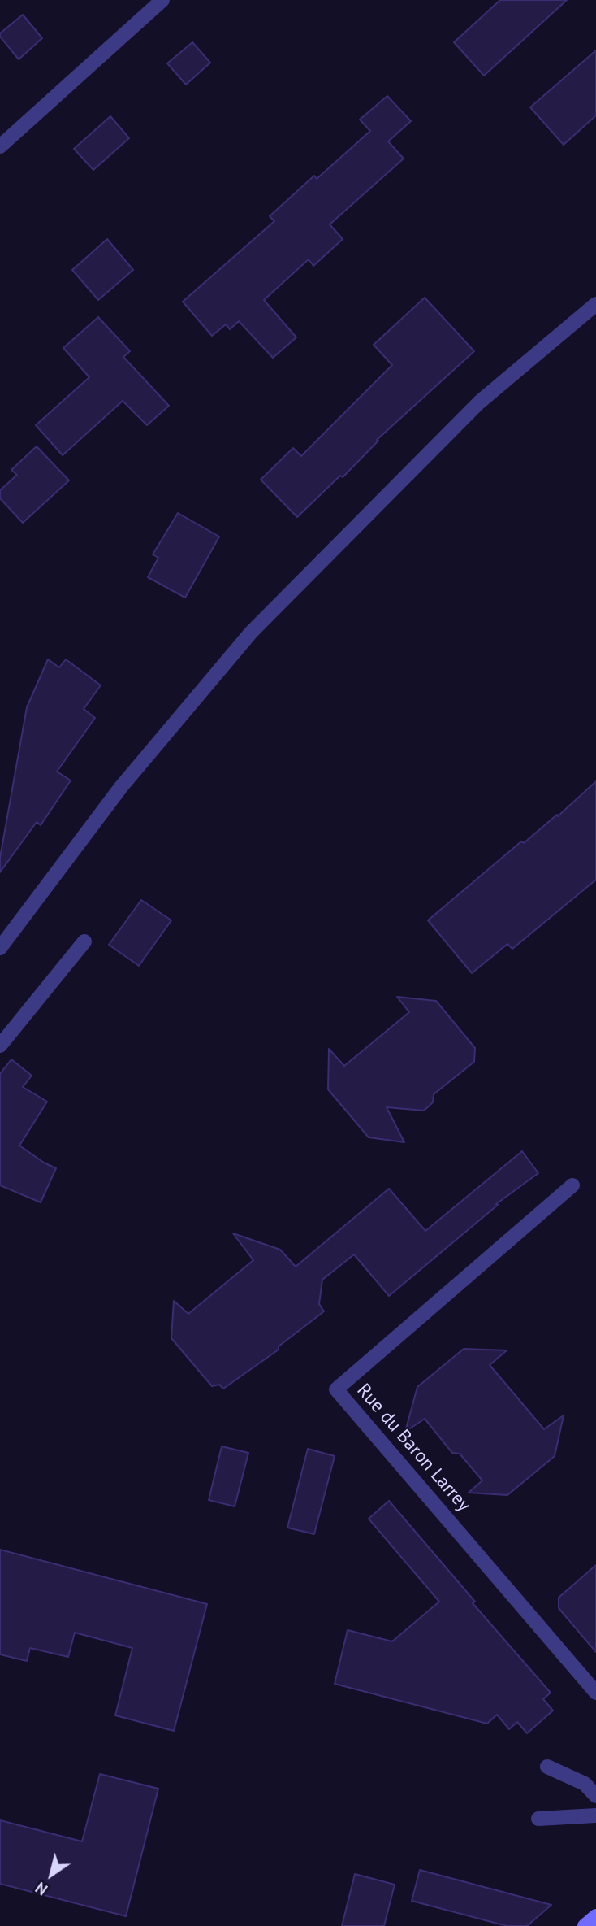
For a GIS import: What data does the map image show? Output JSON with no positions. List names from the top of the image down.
{
  "streets": {
    "street": ["Rue du Baron Larrey"]
  },
  "north": "bottom left"
}
